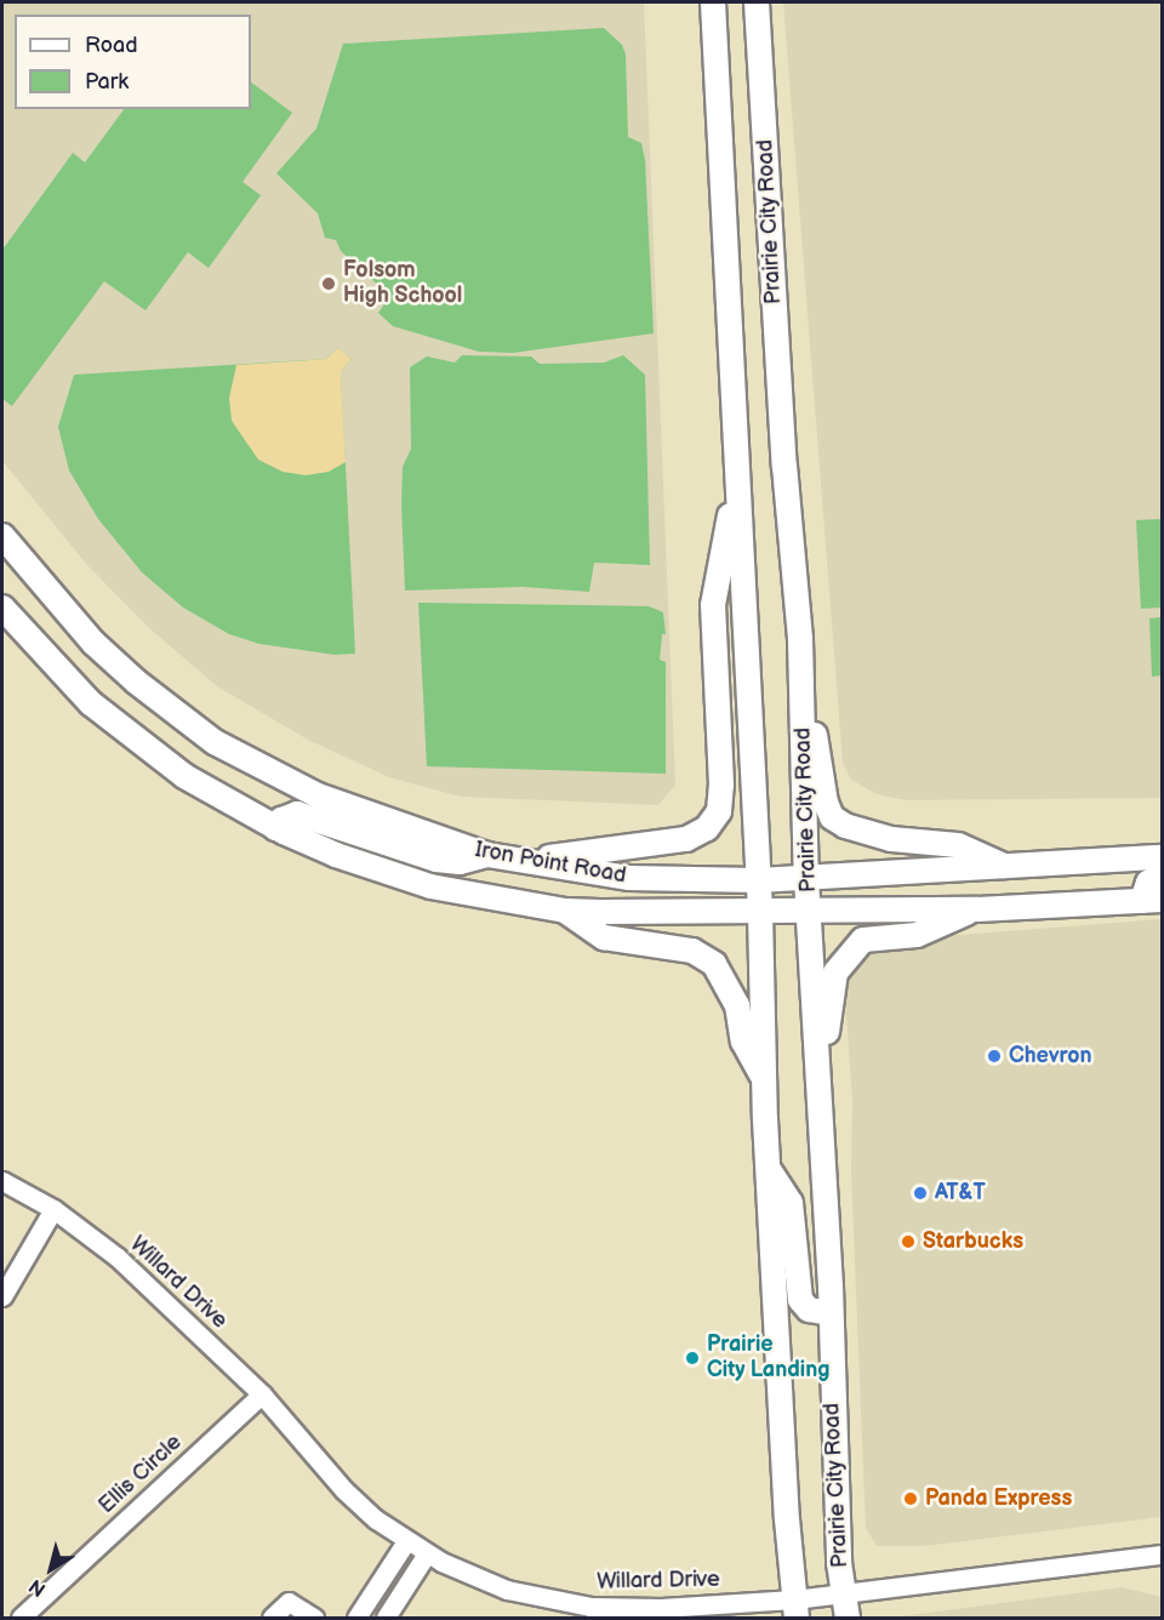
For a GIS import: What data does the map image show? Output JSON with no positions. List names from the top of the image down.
{
  "streets": {
    "main road": ["Prairie City Road", "Iron Point Road"],
    "street": ["Willard Drive", "Ellis Circle"]
  },
  "crossings": [
    ["Prairie City Road", "Iron Point Road"],
    ["Prairie City Road", "Willard Drive"],
    ["Willard Drive", "Ellis Circle"]
  ],
  "places": [
    "Folsom High School",
    "Chevron",
    "AT&T",
    "Starbucks",
    "Prairie City Landing",
    "Panda Express"
  ],
  "legend": ["Road", "Park"],
  "north": "bottom left"
}
